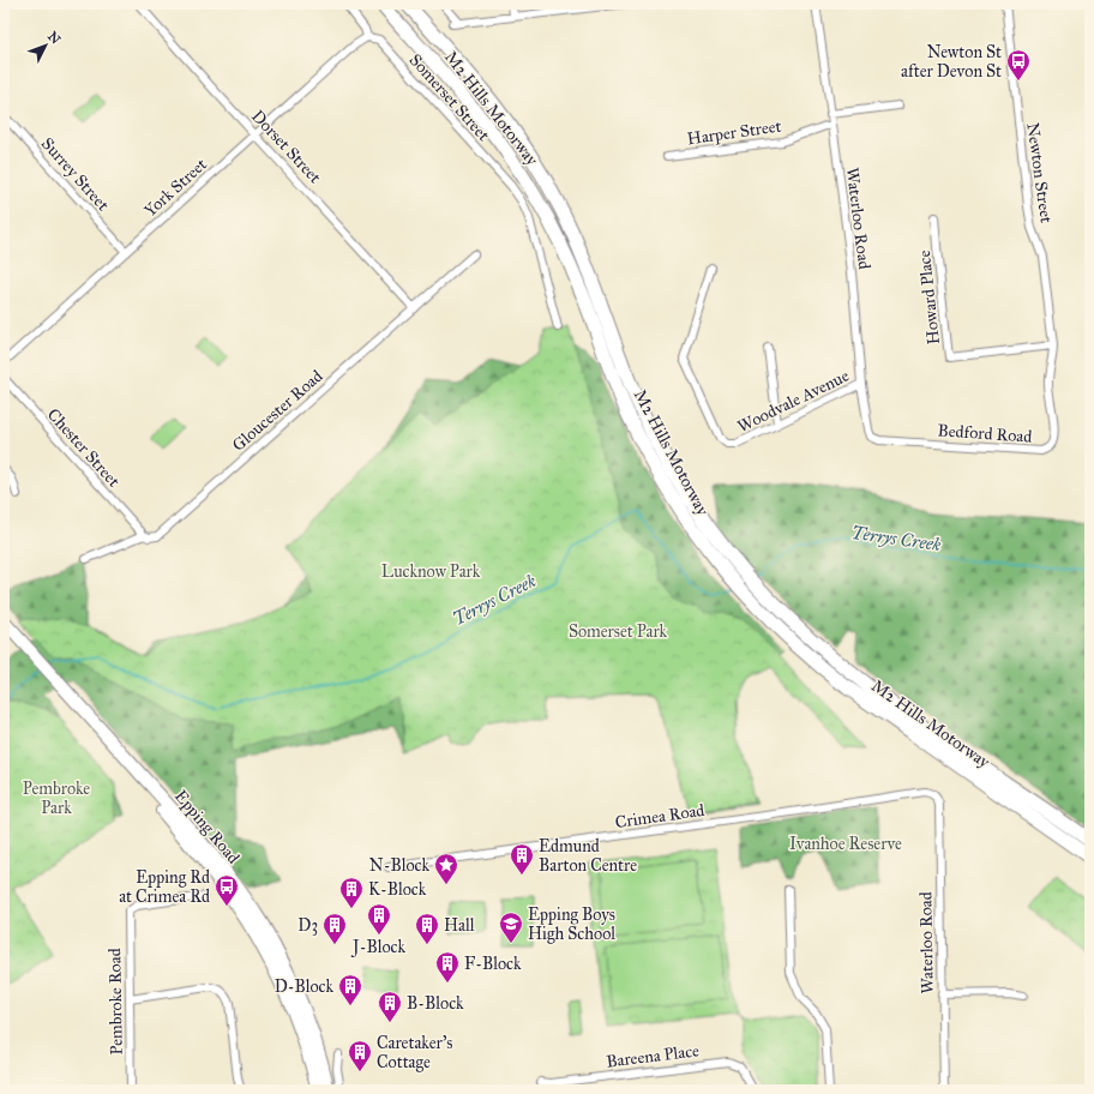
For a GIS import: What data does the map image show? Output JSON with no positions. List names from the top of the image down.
{
  "streets": {
    "highway": ["M2 Hills Motorway"],
    "main road": ["Epping Road"],
    "street": [
      "Somerset Street",
      "Harper Street",
      "Dorset Street",
      "Newton Street",
      "Surrey Street",
      "York Street",
      "Waterloo Road",
      "Howard Place",
      "Woodvale Avenue",
      "Gloucester Road",
      "Bedford Road",
      "Chester Street",
      "Crimea Road",
      "Pembroke Road",
      "Bareena Place"
    ]
  },
  "crossings": [
    ["Somerset Street", "York Street"],
    ["Harper Street", "Waterloo Road"],
    ["Dorset Street", "York Street"],
    ["Dorset Street", "Gloucester Road"],
    ["Newton Street", "Howard Place"],
    ["Newton Street", "Bedford Road"],
    ["Surrey Street", "York Street"],
    ["Waterloo Road", "Woodvale Avenue"],
    ["Waterloo Road", "Bedford Road"],
    ["Waterloo Road", "Crimea Road"],
    ["Howard Place", "Bedford Road"],
    ["Gloucester Road", "Chester Street"]
  ],
  "water": ["Terrys Creek"],
  "parks": [
    "Lucknow Park",
    "Somerset Park",
    "Pembroke Park",
    "Ivanhoe Reserve"
  ],
  "places": {
    "bus stop": ["Newton St after Devon St", "Epping Rd at Crimea Rd"],
    "building": [
      "Edmund Barton Centre",
      "K-Block",
      "J-Block",
      "D3",
      "Hall",
      "F-Block",
      "D-Block",
      "B-Block",
      "Caretaker's Cottage"
    ],
    "place": ["N-Block"],
    "school or university": ["Epping Boys High School"]
  },
  "north": "top right"
}
